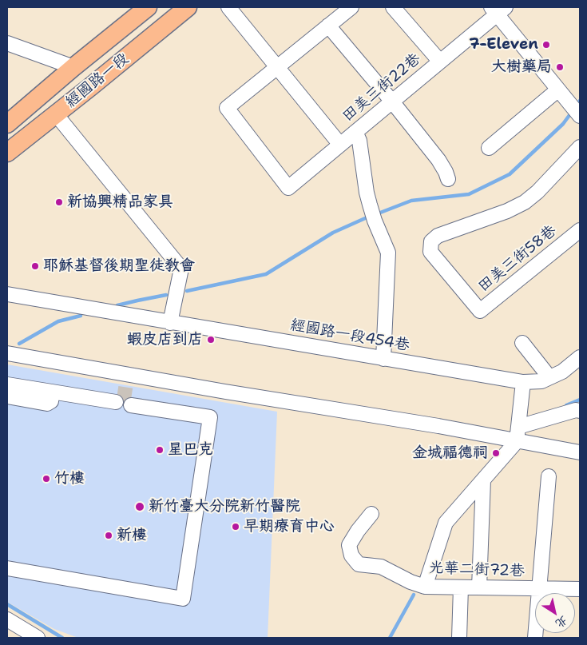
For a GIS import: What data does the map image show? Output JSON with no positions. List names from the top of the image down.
{
  "streets": {
    "main road": ["經國路一段"],
    "street": [
      "田美三街22巷",
      "田美三街58巷",
      "經國路一段454巷",
      "光華二街72巷"
    ]
  },
  "places": [
    "7-Eleven",
    "大樹藥局",
    "新協興精品家具",
    "耶穌基督後期聖徒教會",
    "蝦皮店到店",
    "星巴克",
    "金城福德祠",
    "竹樓",
    "新竹臺大分院新竹醫院",
    "早期療育中心",
    "新樓"
  ],
  "north": "bottom right"
}
